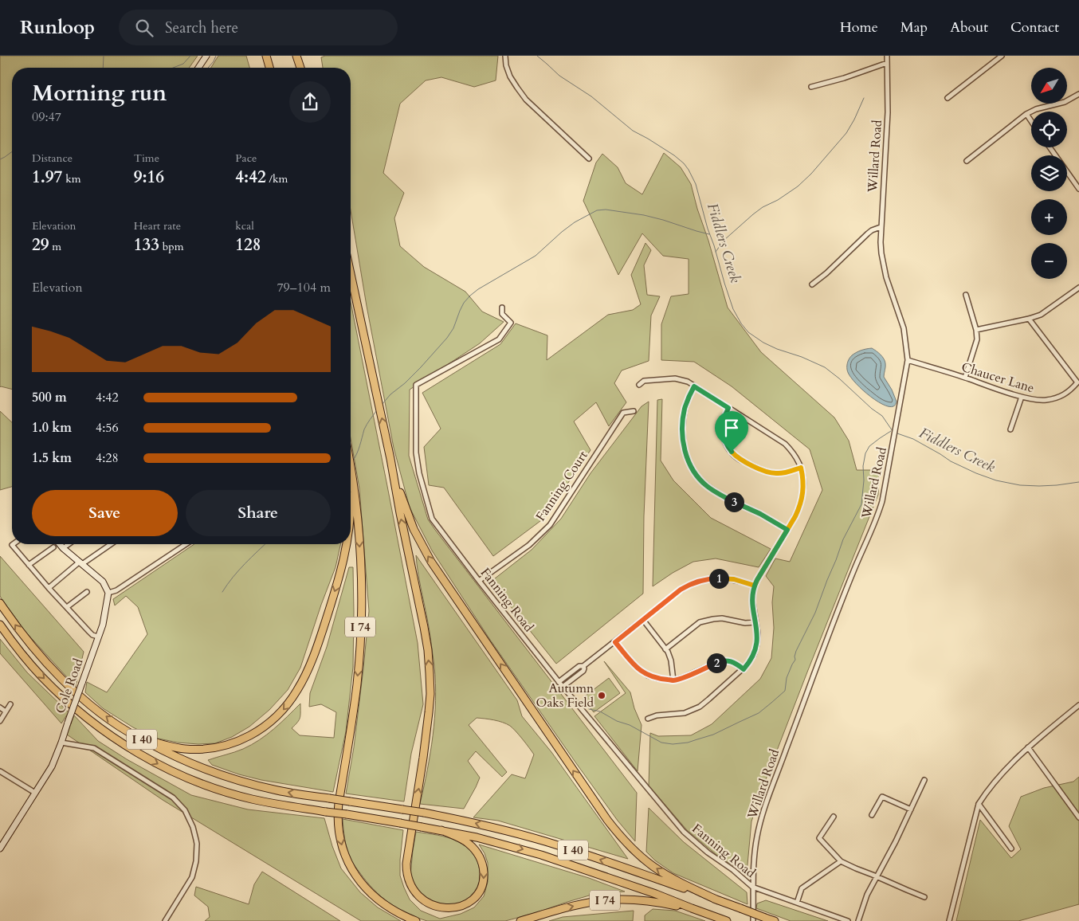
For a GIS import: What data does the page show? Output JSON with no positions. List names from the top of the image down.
{
  "streets": {
    "highway": ["I 74", "I 40"],
    "street": [
      "Willard Road",
      "Chaucer Lane",
      "Fanning Court",
      "Fanning Road",
      "Cole Road"
    ]
  },
  "crossings": [
    ["Willard Road", "Chaucer Lane"],
    ["Willard Road", "Fanning Road"],
    ["Fanning Court", "Fanning Road"],
    ["I 74", "I 40"]
  ],
  "water": ["Fiddlers Creek"],
  "places": ["Autumn Oaks Field"],
  "north": "bottom left",
  "page": {
    "header": "Runloop",
    "search": "Search here",
    "nav": [
      "Home",
      "Map",
      "About",
      "Contact"
    ],
    "map_buttons": ["+", "−"],
    "heading": ["Morning run", "09:47"],
    "stats": [
      ["Distance", "1.97 km"],
      ["Time", "9:16"],
      ["Pace", "4:42 /km"],
      ["Elevation", "29 m"],
      ["Heart rate", "133 bpm"],
      ["kcal", "128"]
    ],
    "chart": ["Elevation", "79–104 m"],
    "list": [
      {
        "name": "500 m",
        "note": "4:42"
      },
      {
        "name": "1.0 km",
        "note": "4:56"
      },
      {
        "name": "1.5 km",
        "note": "4:28"
      }
    ],
    "buttons": ["Save", "Share"],
    "pins": ["3", "1", "2"]
  }
}
